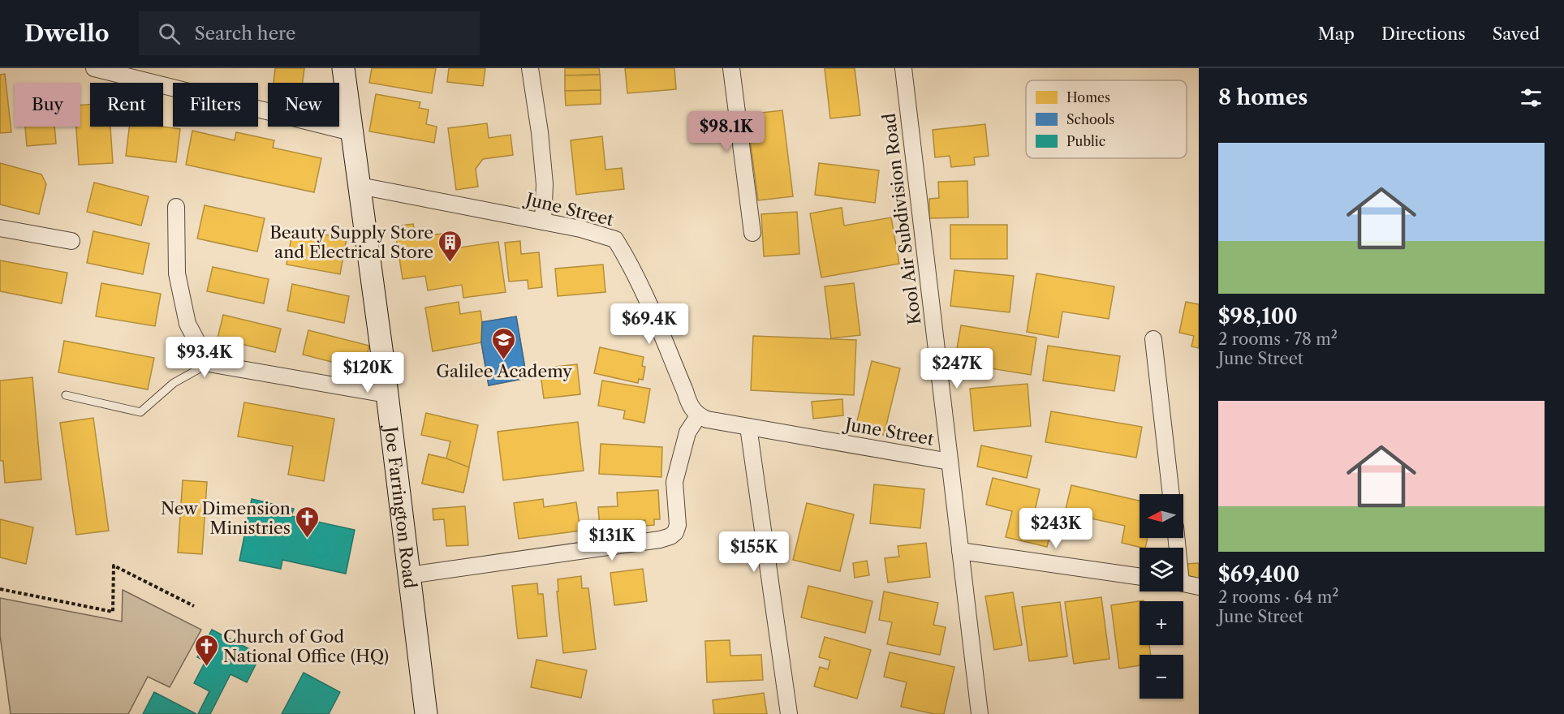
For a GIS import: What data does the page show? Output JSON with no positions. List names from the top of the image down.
{
  "streets": {
    "main road": ["Joe Farrington Road"],
    "street": ["June Street", "Kool Air Subdivision Road"]
  },
  "crossings": [
    ["June Street", "Kool Air Subdivision Road"],
    ["June Street", "Joe Farrington Road"]
  ],
  "places": {
    "building": ["Beauty Supply Store and Electrical Store"],
    "school or university": ["Galilee Academy"],
    "church": ["New Dimension Ministries", "Church of God National Office (HQ)"]
  },
  "legend": ["Homes", "Schools", "Public"],
  "north": "left",
  "page": {
    "header": "Dwello",
    "search": "Search here",
    "nav": ["Map", "Directions", "Saved"],
    "heading": "8 homes",
    "chip": [
      "Buy",
      "Rent",
      "Filters",
      "New"
    ],
    "price": [
      "$98.1K",
      "$69.4K",
      "$93.4K",
      "$247K",
      "$120K",
      "$243K",
      "$131K",
      "$155K"
    ],
    "list": [
      {
        "name": "$98,100",
        "note": "2 rooms · 78 m² · June Street"
      },
      {
        "name": "$69,400",
        "note": "2 rooms · 64 m² · June Street"
      }
    ],
    "map_buttons": ["+", "−"]
  }
}
